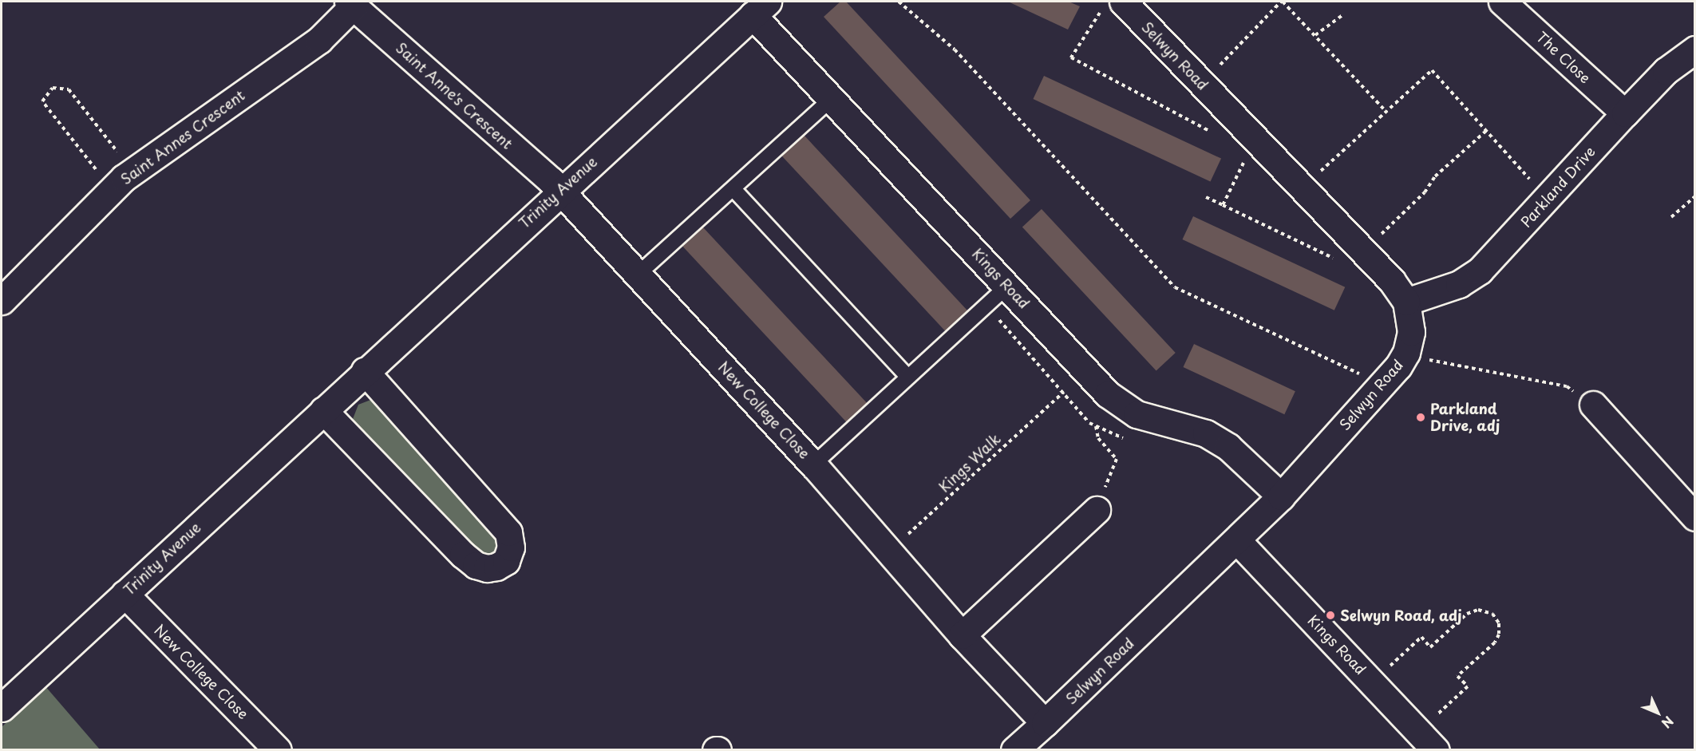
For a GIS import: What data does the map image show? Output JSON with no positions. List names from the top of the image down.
{
  "streets": {
    "street": [
      "Selwyn Road",
      "The Close",
      "Saint Anne's Crescent",
      "Saint Annes Crescent",
      "Parkland Drive",
      "Trinity Avenue",
      "Kings Road",
      "New College Close"
    ],
    "path": ["Kings Walk"]
  },
  "crossings": [
    ["Selwyn Road", "Parkland Drive"],
    ["Selwyn Road", "Kings Road"],
    ["Selwyn Road", "New College Close"],
    ["The Close", "Parkland Drive"],
    ["Saint Anne's Crescent", "Saint Annes Crescent"],
    ["Saint Anne's Crescent", "Trinity Avenue"],
    ["Saint Anne's Crescent", "New College Close"],
    ["Trinity Avenue", "Kings Road"],
    ["Trinity Avenue", "New College Close"],
    ["New College Close", "Kings Walk"]
  ],
  "places": ["Parkland Drive, adj", "Selwyn Road, adj"],
  "north": "bottom right"
}
